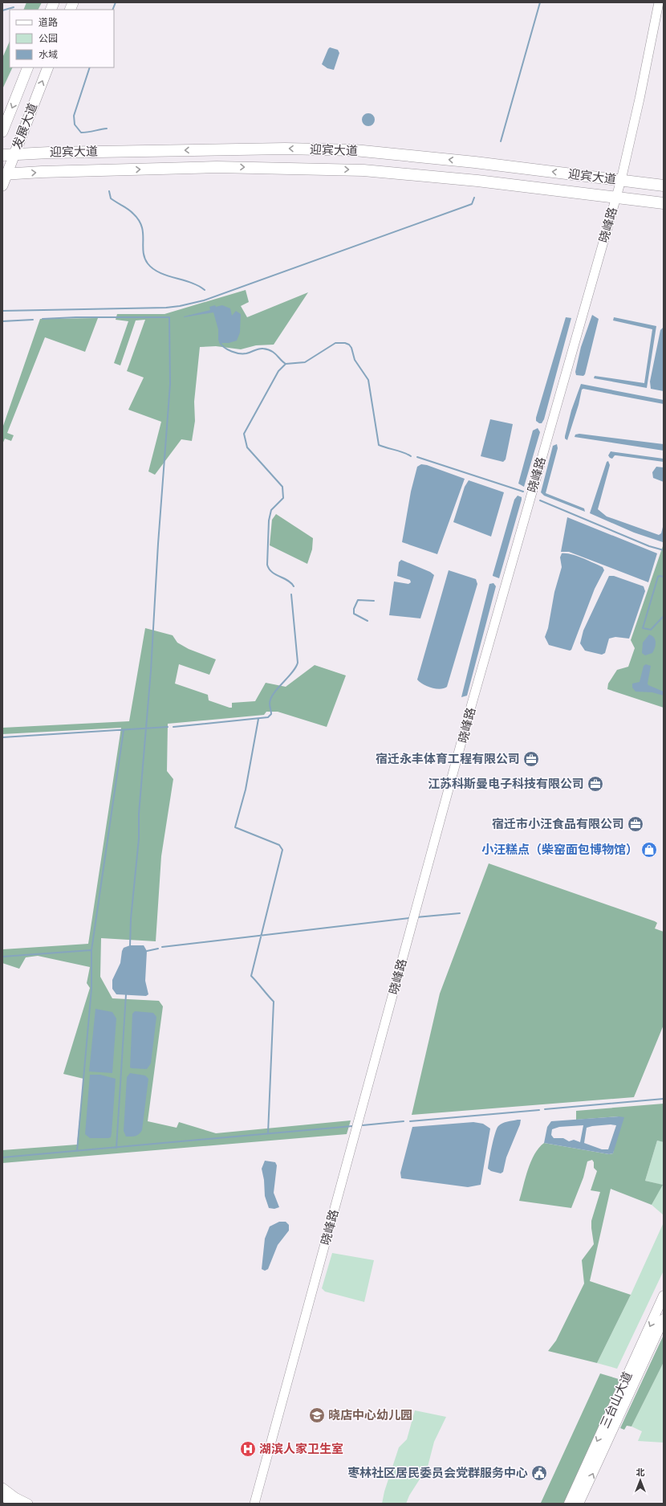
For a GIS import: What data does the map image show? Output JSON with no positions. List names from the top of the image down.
{
  "streets": {
    "highway": ["迎宾大道"],
    "main road": ["发展大道", "三台山大道"],
    "street": ["晓峰路"]
  },
  "crossings": [
    ["发展大道", "迎宾大道"],
    ["迎宾大道", "晓峰路"]
  ],
  "places": {
    "office": ["宿迁永丰体育工程有限公司", "江苏科斯曼电子科技有限公司", "宿迁市小汪食品有限公司"],
    "shop": ["小汪糕点（柴窑面包博物馆）"],
    "school or university": ["晓店中心幼儿园"],
    "hospital": ["湖滨人家卫生室"],
    "public building": ["枣林社区居民委员会党群服务中心"]
  },
  "legend": ["道路", "公园", "水域"],
  "north": "top"
}
